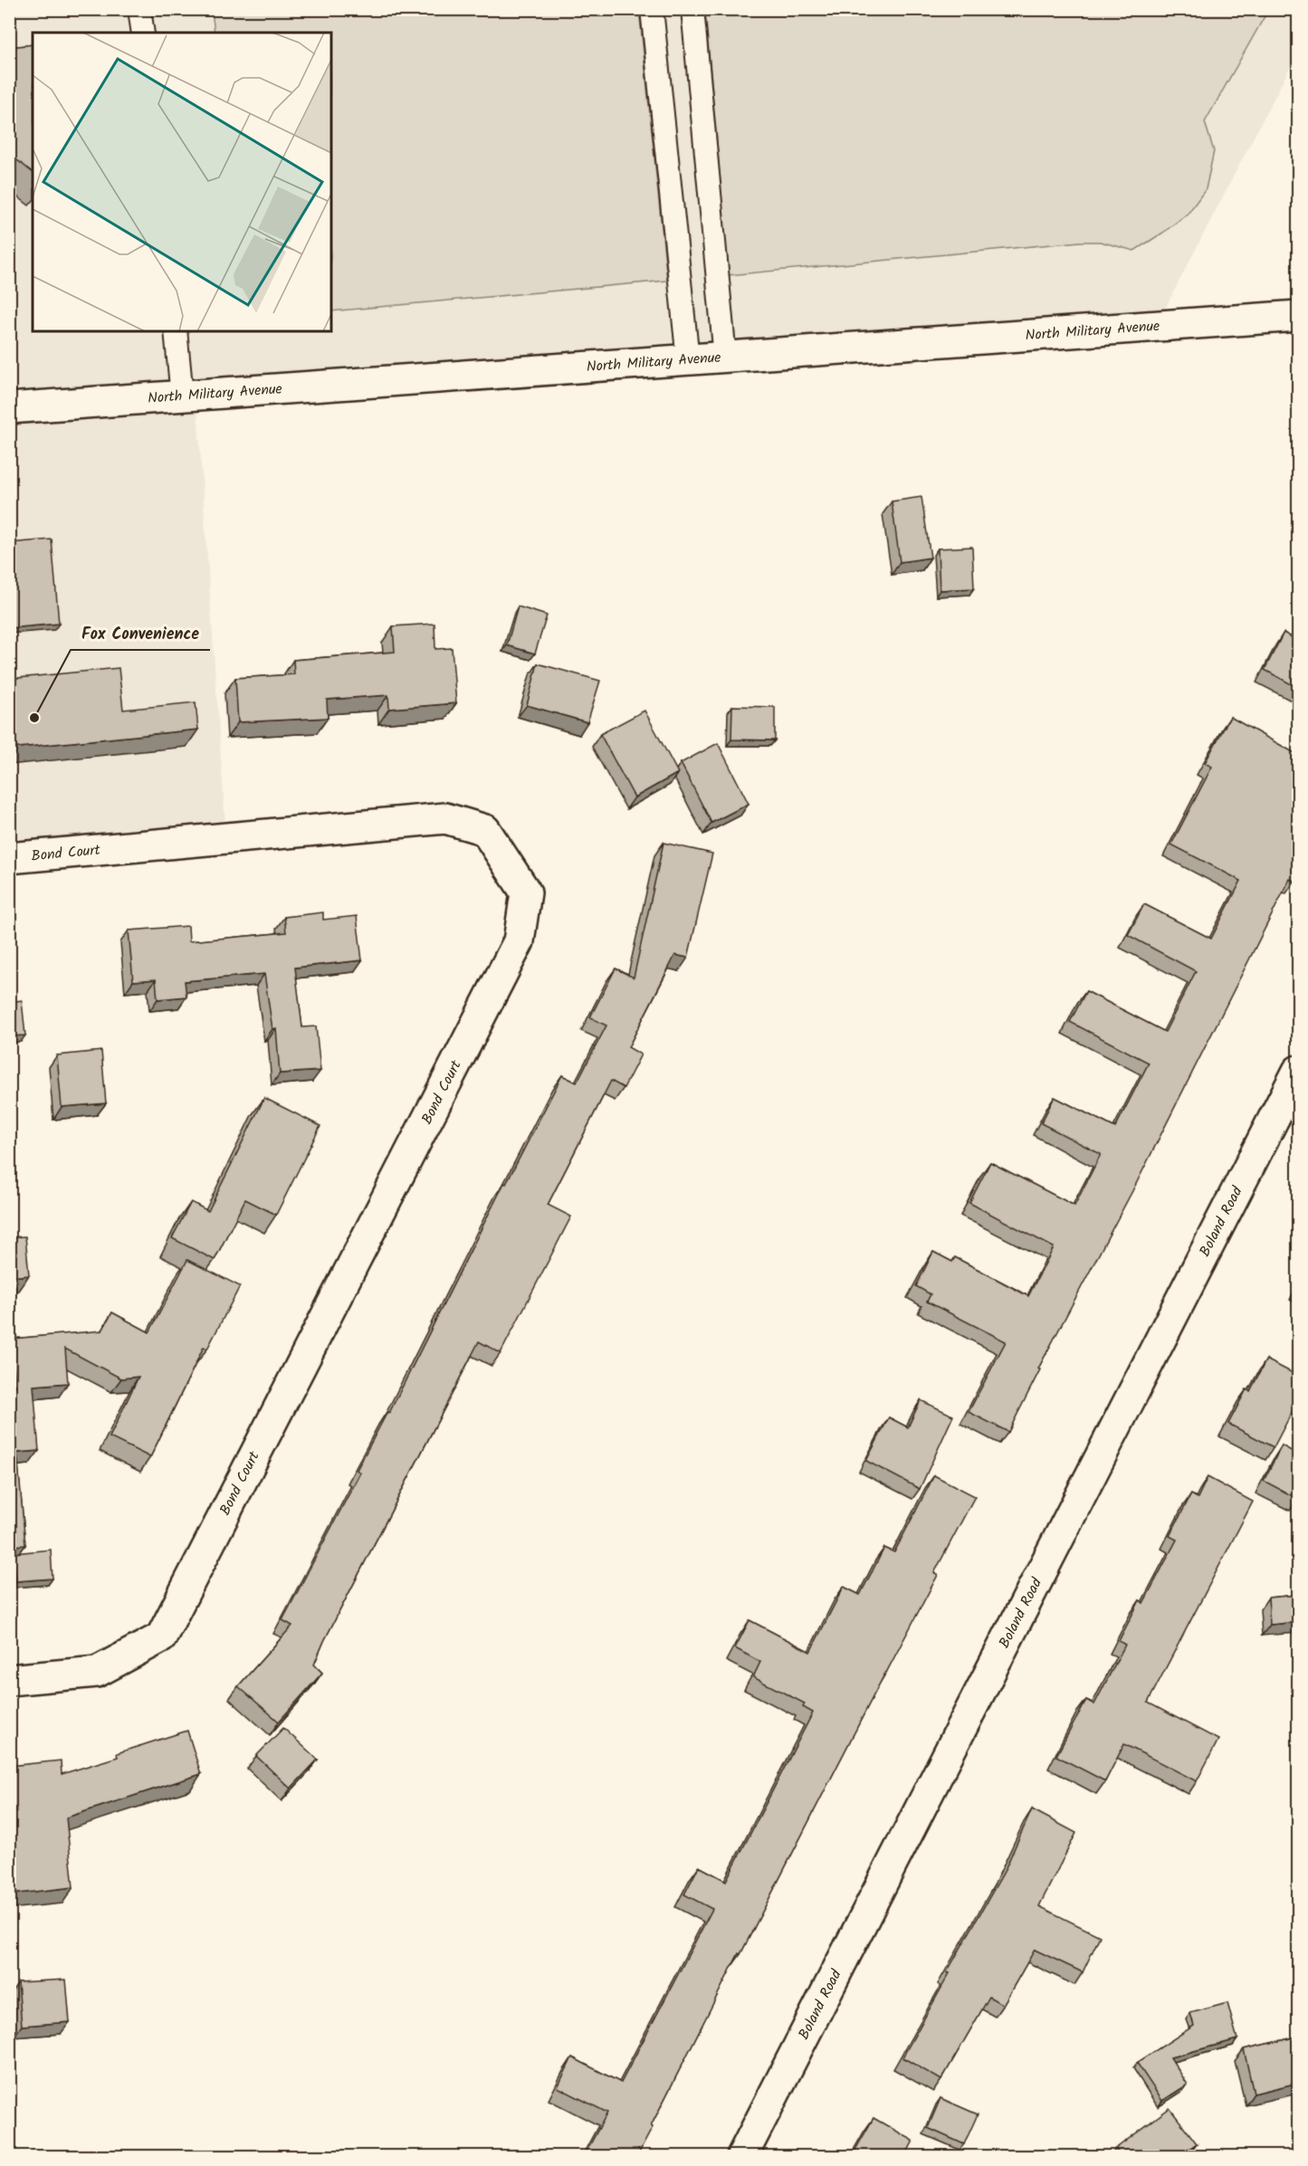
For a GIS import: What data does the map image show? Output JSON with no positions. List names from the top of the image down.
{
  "streets": {
    "street": ["North Military Avenue", "Bond Court", "Boland Road"]
  },
  "places": ["Fox Convenience"]
}
